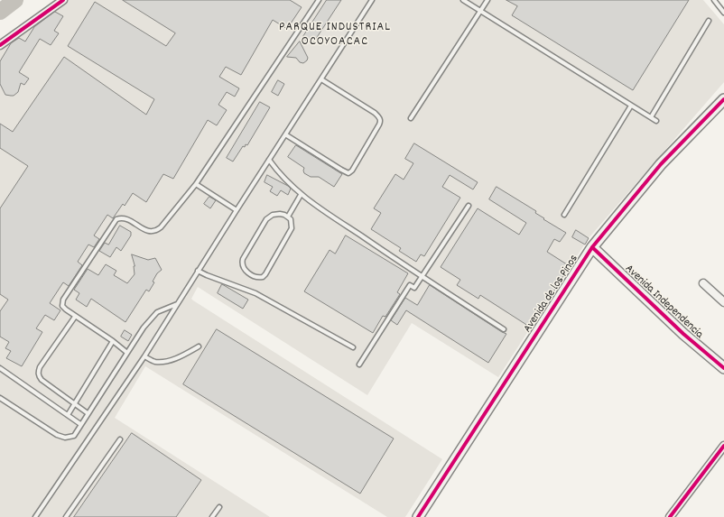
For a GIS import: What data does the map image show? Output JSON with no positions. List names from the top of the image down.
{
  "streets": {
    "street": ["Avenida de los Pinos", "Avenida Independencia"]
  },
  "crossings": [
    ["Avenida de los Pinos", "Avenida Independencia"]
  ],
  "districts": ["PARQUE INDUSTRIAL OCOYOACAC"]
}
